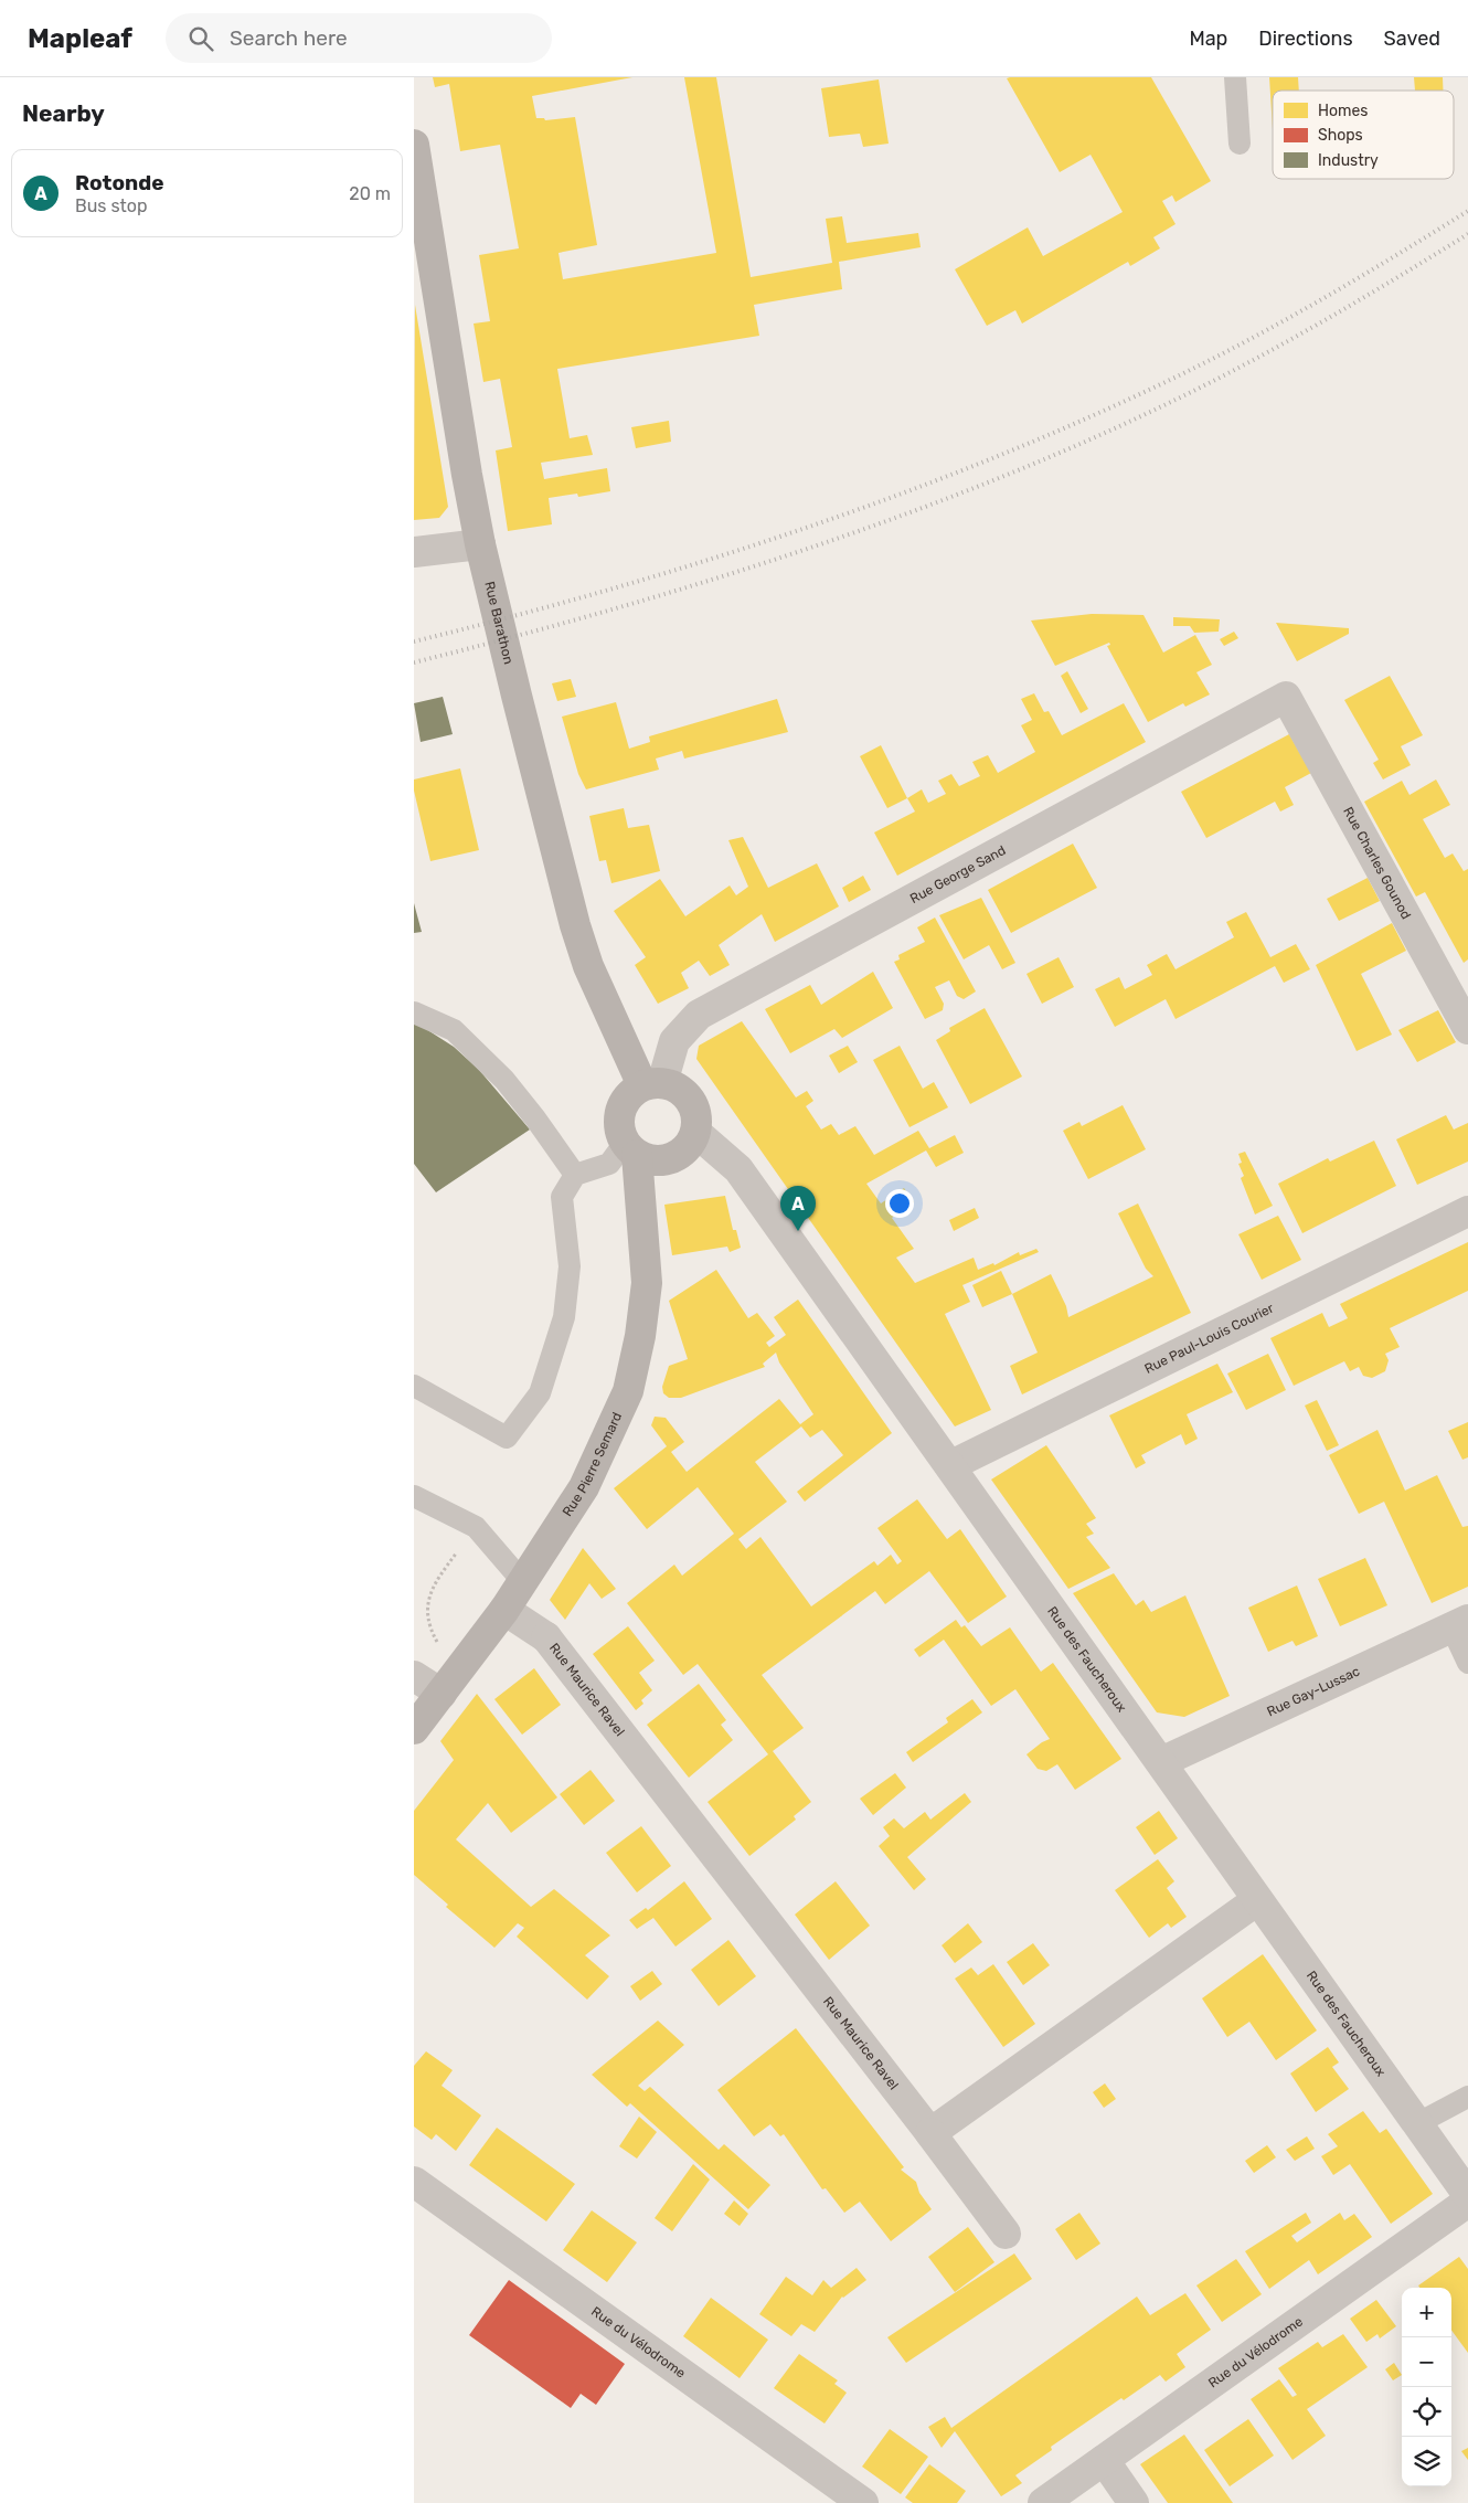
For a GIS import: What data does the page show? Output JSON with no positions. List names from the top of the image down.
{
  "streets": {
    "main road": ["Rue Barathon", "Rue Pierre Semard"],
    "street": [
      "Rue Charles Gounod",
      "Rue George Sand",
      "Rue Paul-Louis Courier",
      "Rue des Faucheroux",
      "Rue Maurice Ravel",
      "Rue Gay-Lussac",
      "Rue du Vélodrome"
    ]
  },
  "crossings": [
    ["Rue Barathon", "Rue George Sand"],
    ["Rue Barathon", "Rue Pierre Semard"],
    ["Rue Barathon", "Rue des Faucheroux"],
    ["Rue Charles Gounod", "Rue George Sand"],
    ["Rue George Sand", "Rue Pierre Semard"],
    ["Rue George Sand", "Rue des Faucheroux"],
    ["Rue Paul-Louis Courier", "Rue des Faucheroux"],
    ["Rue Pierre Semard", "Rue des Faucheroux"],
    ["Rue Pierre Semard", "Rue Maurice Ravel"],
    ["Rue des Faucheroux", "Rue Gay-Lussac"]
  ],
  "legend": ["Homes", "Shops", "Industry"],
  "page": {
    "header": "Mapleaf",
    "search": "Search here",
    "nav": ["Map", "Directions", "Saved"],
    "heading": "Nearby",
    "list": [
      {
        "mark": "A",
        "name": "Rotonde",
        "note": "Bus stop",
        "value": "20 m"
      }
    ],
    "pins": "A",
    "map_buttons": ["+", "−"]
  }
}
